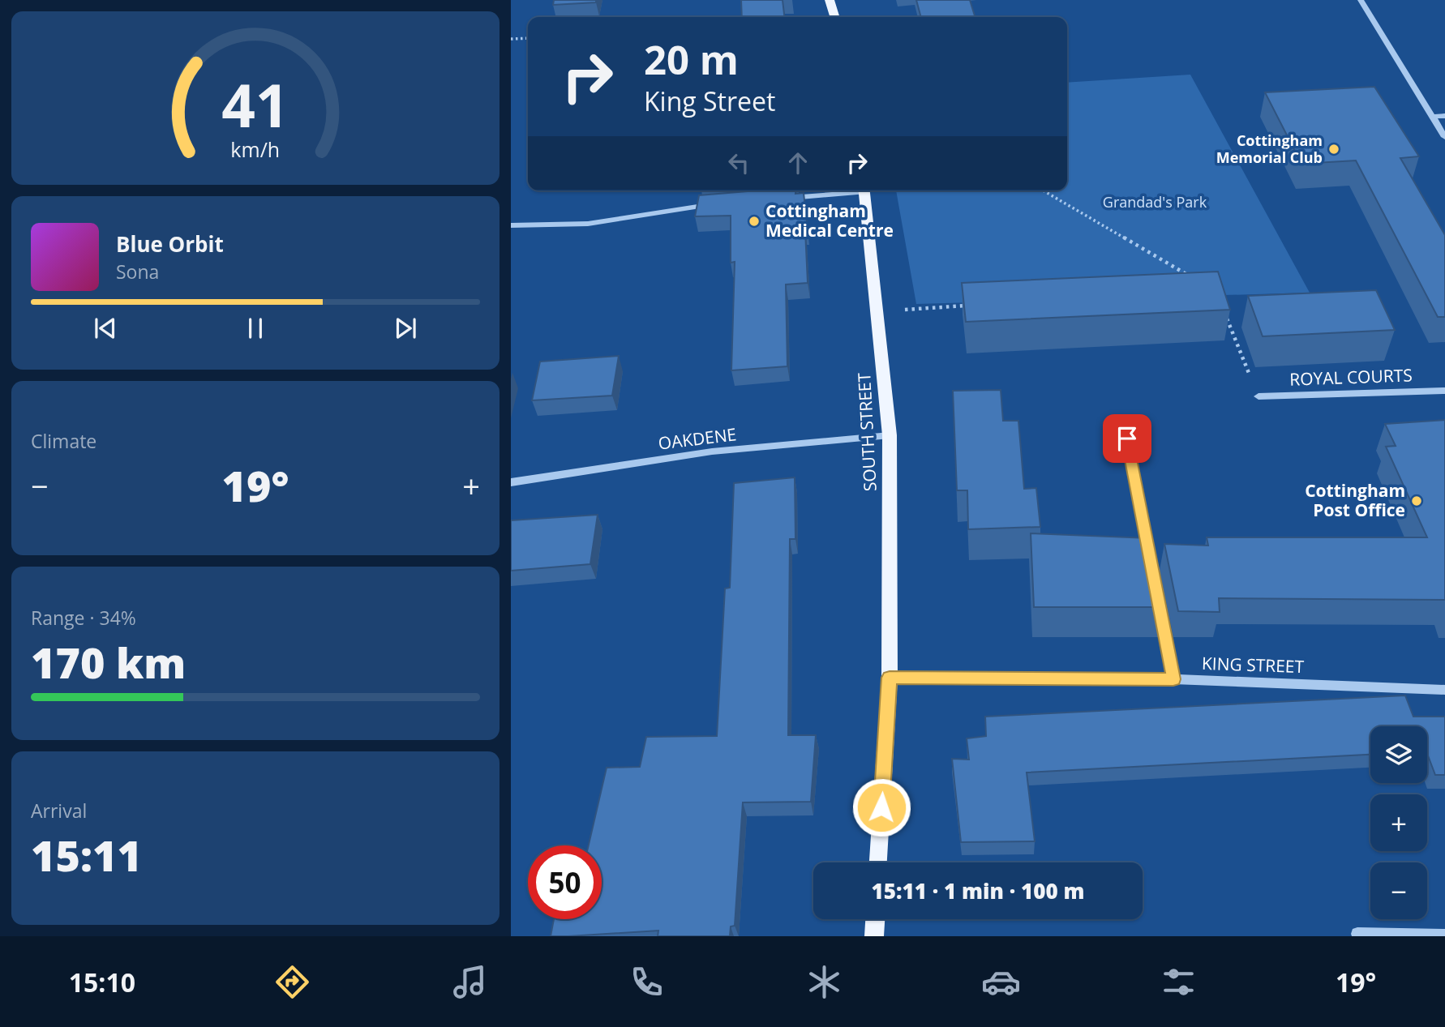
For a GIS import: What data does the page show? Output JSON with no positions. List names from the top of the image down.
{
  "streets": {
    "main road": ["SOUTH STREET"],
    "street": ["ROYAL COURTS", "OAKDENE", "KING STREET"]
  },
  "crossings": [
    ["SOUTH STREET", "OAKDENE"],
    ["SOUTH STREET", "KING STREET"]
  ],
  "parks": ["Grandad's Park"],
  "places": ["Cottingham Memorial Club", "Cottingham Medical Centre", "Cottingham Post Office"],
  "page": {
    "turn": ["20 m", "King Street"],
    "song": ["Blue Orbit", "Sona"],
    "tile": [
      "Climate",
      ["Range · 34%", "170 km"],
      ["Arrival", "15:11"]
    ],
    "heat": ["−", "19°", "+"],
    "map_buttons": ["+", "−"],
    "limit": "50",
    "trip": "15:11 · 1 min · 100 m",
    "tabs": ["15:10", "19°"],
    "gauge": ["41", "km/h"]
  }
}
